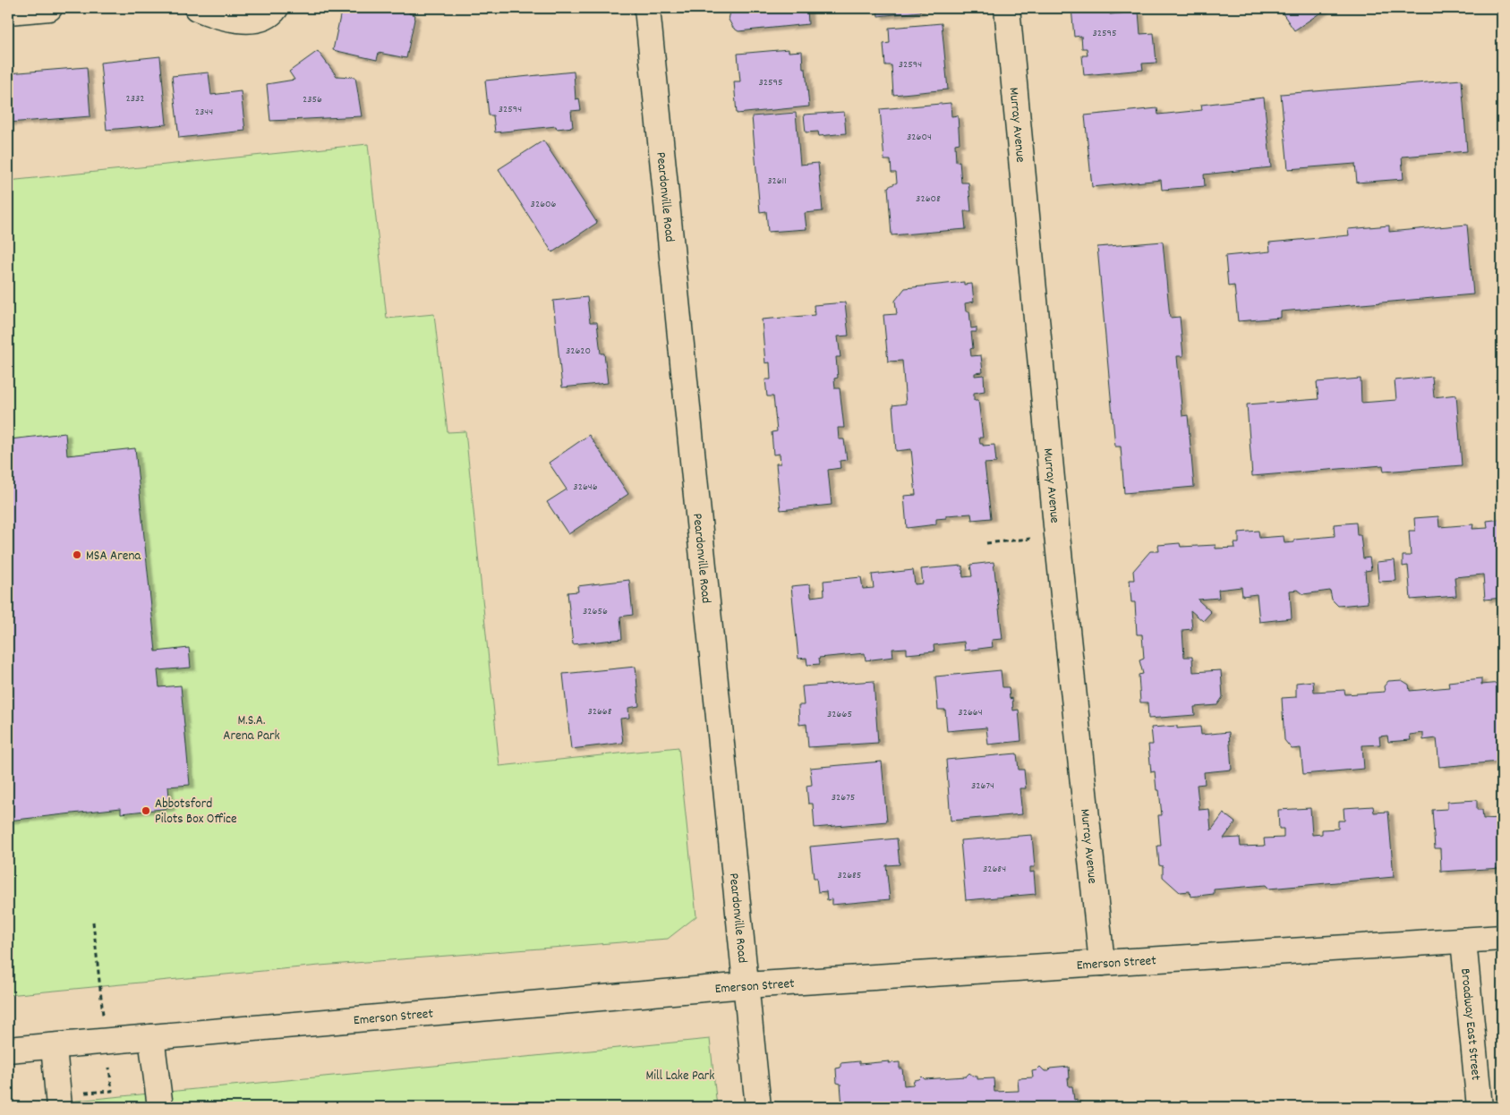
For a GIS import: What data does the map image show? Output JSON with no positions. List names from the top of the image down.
{
  "streets": {
    "street": [
      "Murray Avenue",
      "Peardonville Road",
      "Emerson Street",
      "Broadway East Street"
    ]
  },
  "crossings": [
    ["Murray Avenue", "Emerson Street"],
    ["Peardonville Road", "Emerson Street"],
    ["Emerson Street", "Broadway East Street"]
  ],
  "parks": ["M.S.A. Arena Park", "Mill Lake Park"],
  "places": ["MSA Arena", "Abbotsford Pilots Box Office"],
  "house_numbers": [
    "32595",
    "32594",
    "32595",
    "2332",
    "2356",
    "32594",
    "2344",
    "32604",
    "32611",
    "32608",
    "32606",
    "32620",
    "32646",
    "32656",
    "32668",
    "32664",
    "32665",
    "32674",
    "32675",
    "32684",
    "32685"
  ]
}
